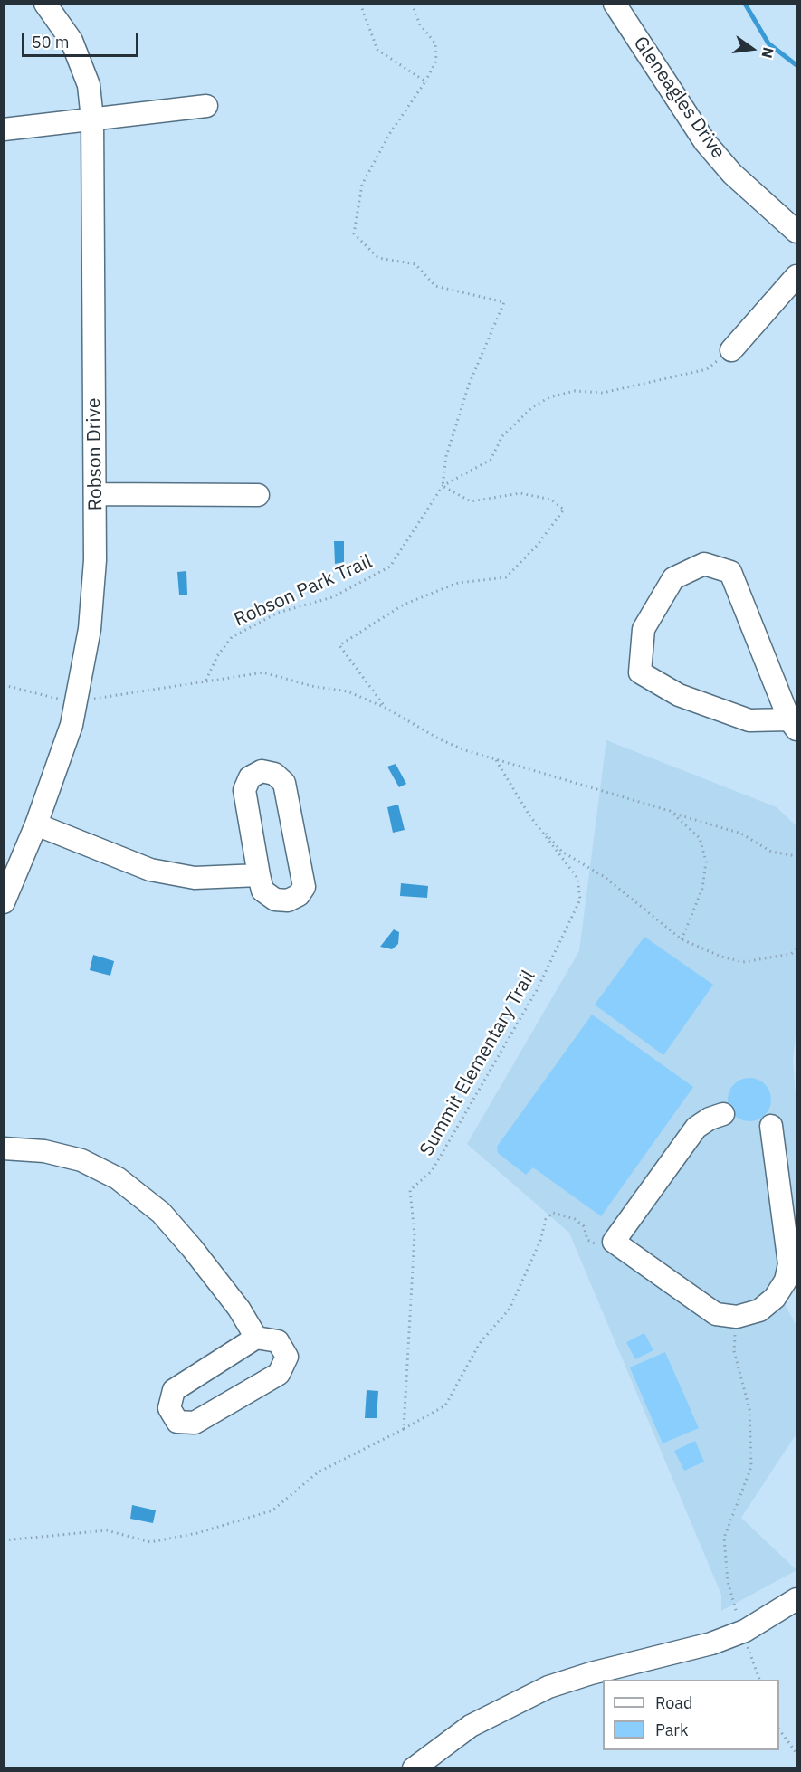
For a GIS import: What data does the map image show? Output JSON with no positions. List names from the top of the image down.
{
  "streets": {
    "street": ["Gleneagles Drive", "Robson Drive"],
    "path": ["Robson Park Trail", "Summit Elementary Trail"]
  },
  "legend": ["Road", "Park"],
  "scale_bar": "50 m",
  "north": "right"
}
